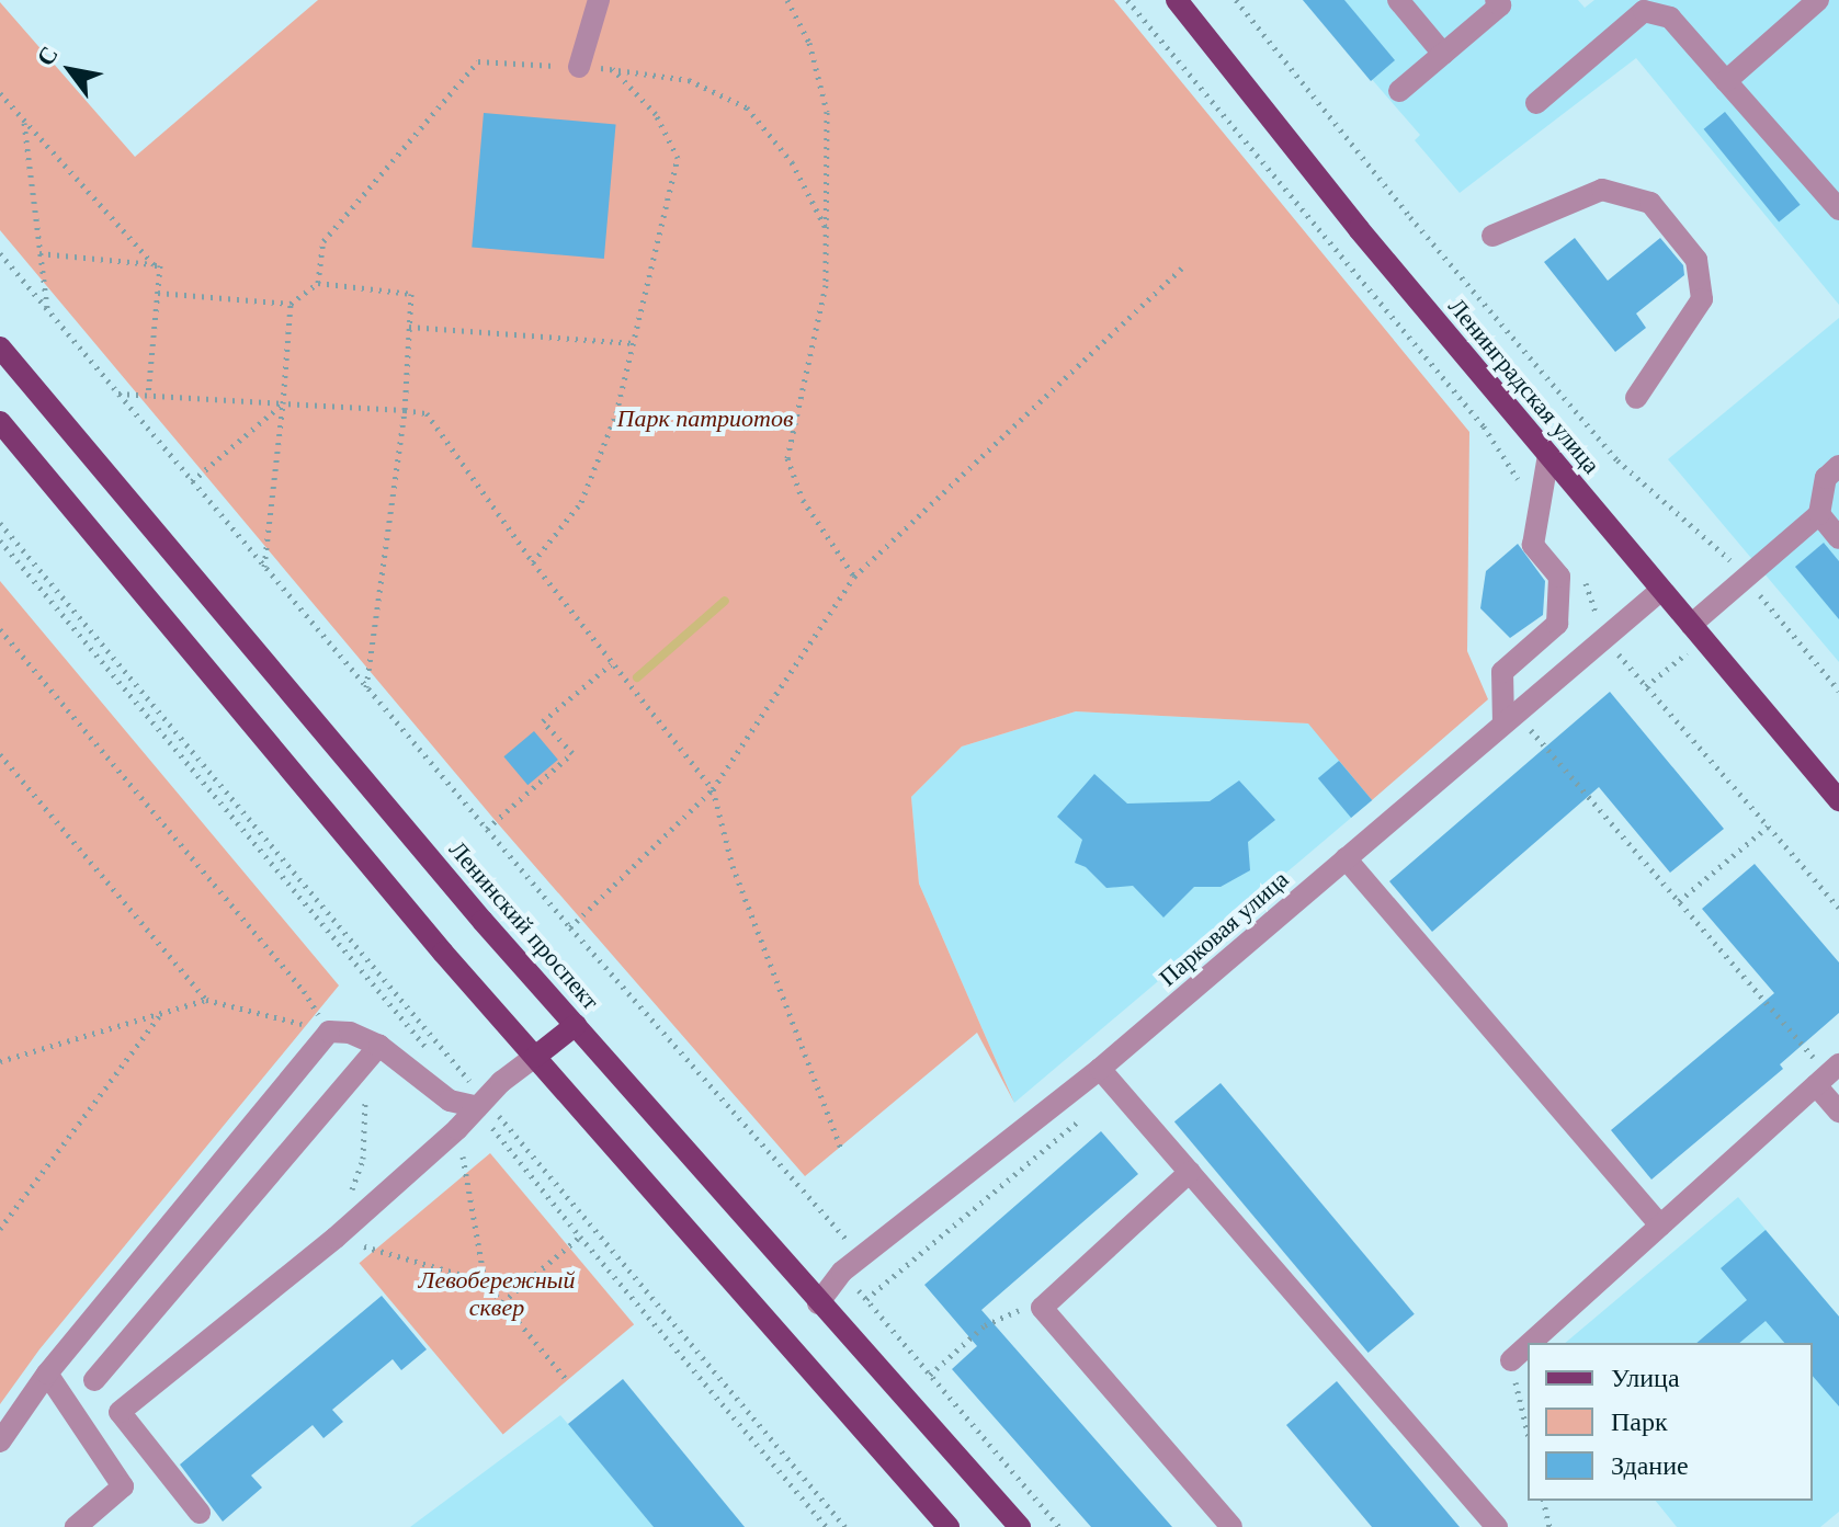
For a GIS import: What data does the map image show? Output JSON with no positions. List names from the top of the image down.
{
  "streets": {
    "main road": ["Ленинградская улица", "Ленинский проспект"],
    "street": ["Парковая улица"]
  },
  "crossings": [
    ["Ленинградская улица", "Парковая улица"],
    ["Ленинский проспект", "Парковая улица"]
  ],
  "parks": ["Парк патриотов", "Левобережный сквер"],
  "legend": ["Улица", "Парк", "Здание"],
  "north": "top left"
}
